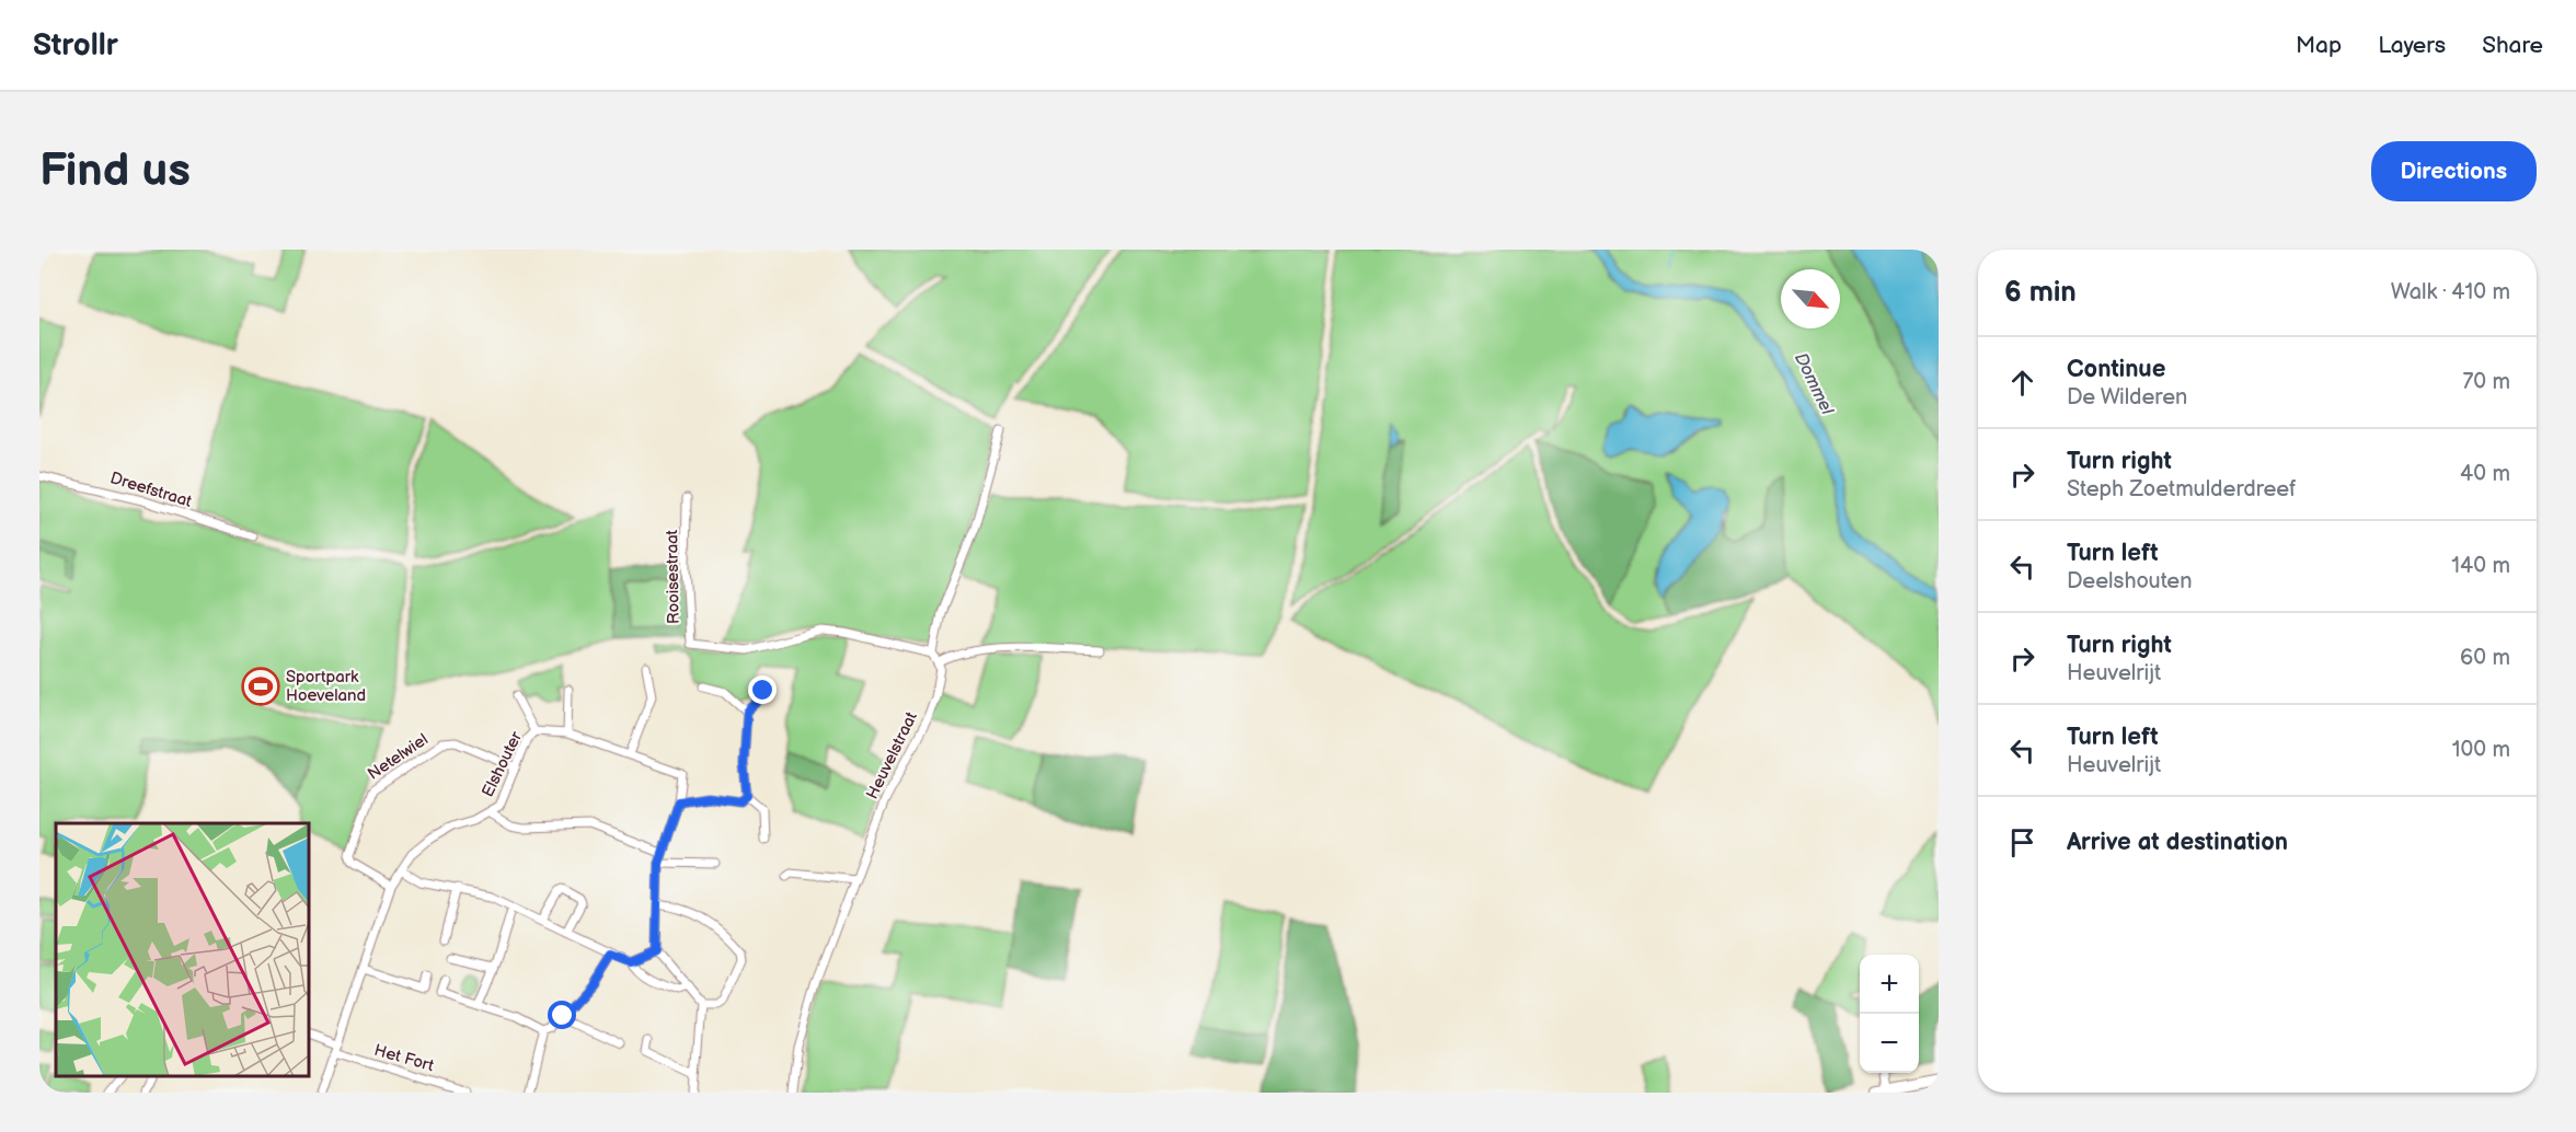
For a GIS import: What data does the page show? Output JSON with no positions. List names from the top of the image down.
{
  "streets": {
    "street": [
      "Dreefstraat",
      "Rooisestraat",
      "Heuvelstraat",
      "Netelwiel",
      "Elshouter",
      "Het Fort"
    ]
  },
  "crossings": [
    ["Netelwiel", "Elshouter"],
    ["Elshouter", "Het Fort"]
  ],
  "water": ["Dommel"],
  "places": {
    "sports": ["Sportpark Hoeveland"]
  },
  "north": "bottom right",
  "page": {
    "header": "Strollr",
    "nav": ["Map", "Layers", "Share"],
    "buttons": "Directions",
    "title": "Find us",
    "heading": ["6 min", "Walk · 410 m"],
    "list": [
      ["Continue", "De Wilderen", "70 m"],
      ["Turn right", "Steph Zoetmulderdreef", "40 m"],
      ["Turn left", "Deelshouten", "140 m"],
      ["Turn right", "Heuvelrijt", "60 m"],
      ["Turn left", "Heuvelrijt", "100 m"],
      "Arrive at destination"
    ],
    "map_buttons": ["+", "−"]
  }
}
